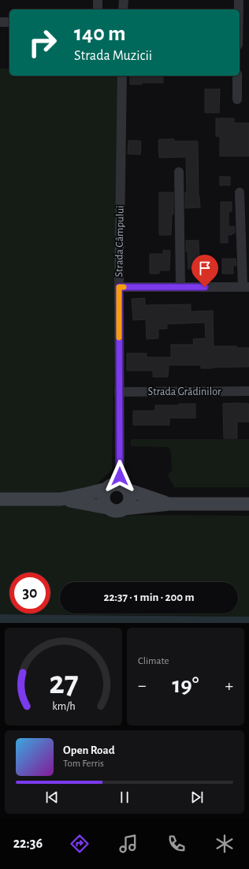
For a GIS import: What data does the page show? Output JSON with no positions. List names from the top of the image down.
{
  "streets": {
    "street": ["Strada Câmpului", "Strada Grădinilor"]
  },
  "crossings": [
    ["Strada Câmpului", "Strada Grădinilor"]
  ],
  "page": {
    "turn": ["140 m", "Strada Muzicii"],
    "limit": "30",
    "trip": "22:37 · 1 min · 200 m",
    "tile": "Climate",
    "heat": ["−", "19°", "+"],
    "song": ["Open Road", "Tom Ferris"],
    "tabs": "22:36",
    "gauge": ["27", "km/h"]
  }
}
